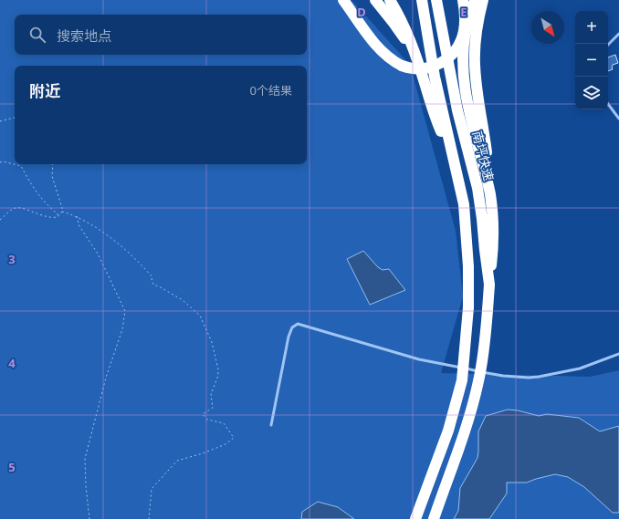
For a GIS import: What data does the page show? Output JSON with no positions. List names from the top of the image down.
{
  "streets": {
    "highway": ["南坪快速"]
  },
  "north": "bottom right",
  "page": {
    "map_buttons": ["+", "−"],
    "search": "搜索地点",
    "heading": ["附近", "0个结果"]
  },
  "grid": {
    "columns": ["D", "E"],
    "rows": ["3", "4", "5"]
  }
}
